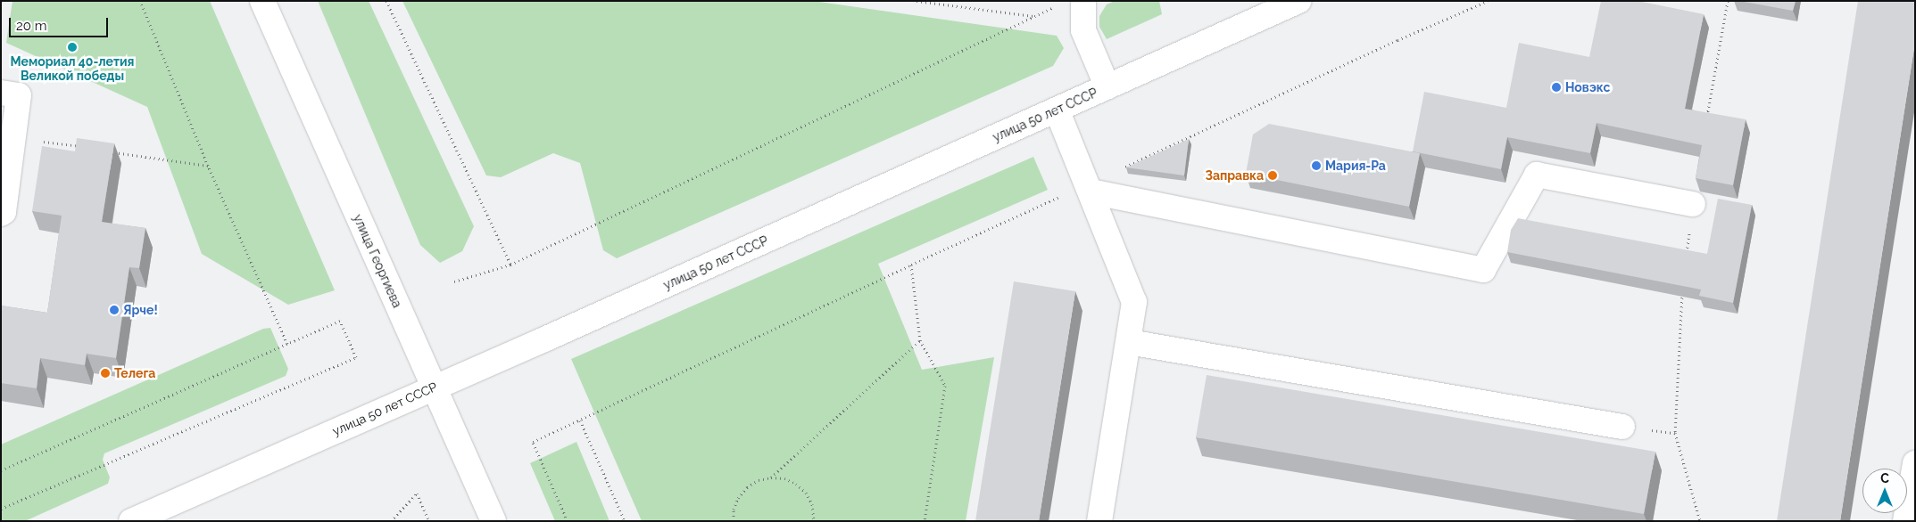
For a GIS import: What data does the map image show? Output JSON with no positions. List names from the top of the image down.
{
  "streets": {
    "street": ["улица 50 лет СССР", "улица Георгиева"]
  },
  "crossings": [
    ["улица 50 лет СССР", "улица Георгиева"]
  ],
  "places": [
    "Мемориал 40-летия Великой победы",
    "Новэкс",
    "Мария-Ра",
    "Заправка",
    "Ярче!",
    "Телега"
  ],
  "scale_bar": "20 m",
  "north": "top"
}
